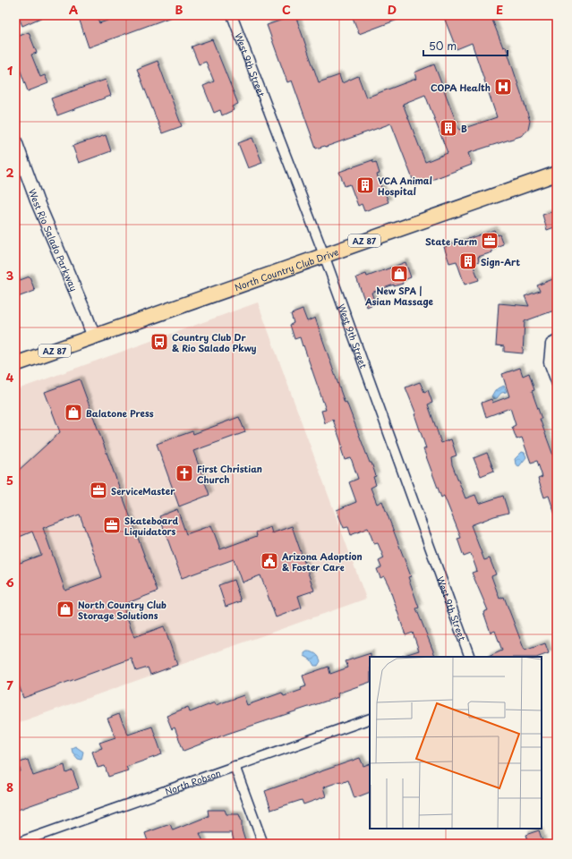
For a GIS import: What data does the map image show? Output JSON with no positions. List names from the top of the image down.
{
  "streets": {
    "main road": ["West Rio Salado Parkway", "AZ 87", "North Country Club Drive"],
    "street": ["West 9th Street", "North Robson"]
  },
  "crossings": [
    ["West 9th Street", "North Country Club Drive"],
    ["West Rio Salado Parkway", "North Country Club Drive"]
  ],
  "places": {
    "hospital": ["COPA Health"],
    "building": ["B", "VCA Animal Hospital", "Sign-Art"],
    "office": ["State Farm", "ServiceMaster", "Skateboard Liquidators"],
    "shop": ["New SPA | Asian Massage", "Balatone Press", "North Country Club Storage Solutions"],
    "bus stop": ["Country Club Dr & Rio Salado Pkwy"],
    "church": ["First Christian Church"],
    "public building": ["Arizona Adoption & Foster Care"]
  },
  "scale_bar": "50 m",
  "grid": {
    "columns": [
      "A",
      "B",
      "C",
      "D",
      "E"
    ],
    "rows": [
      "1",
      "2",
      "3",
      "4",
      "5",
      "6",
      "7",
      "8"
    ]
  }
}
